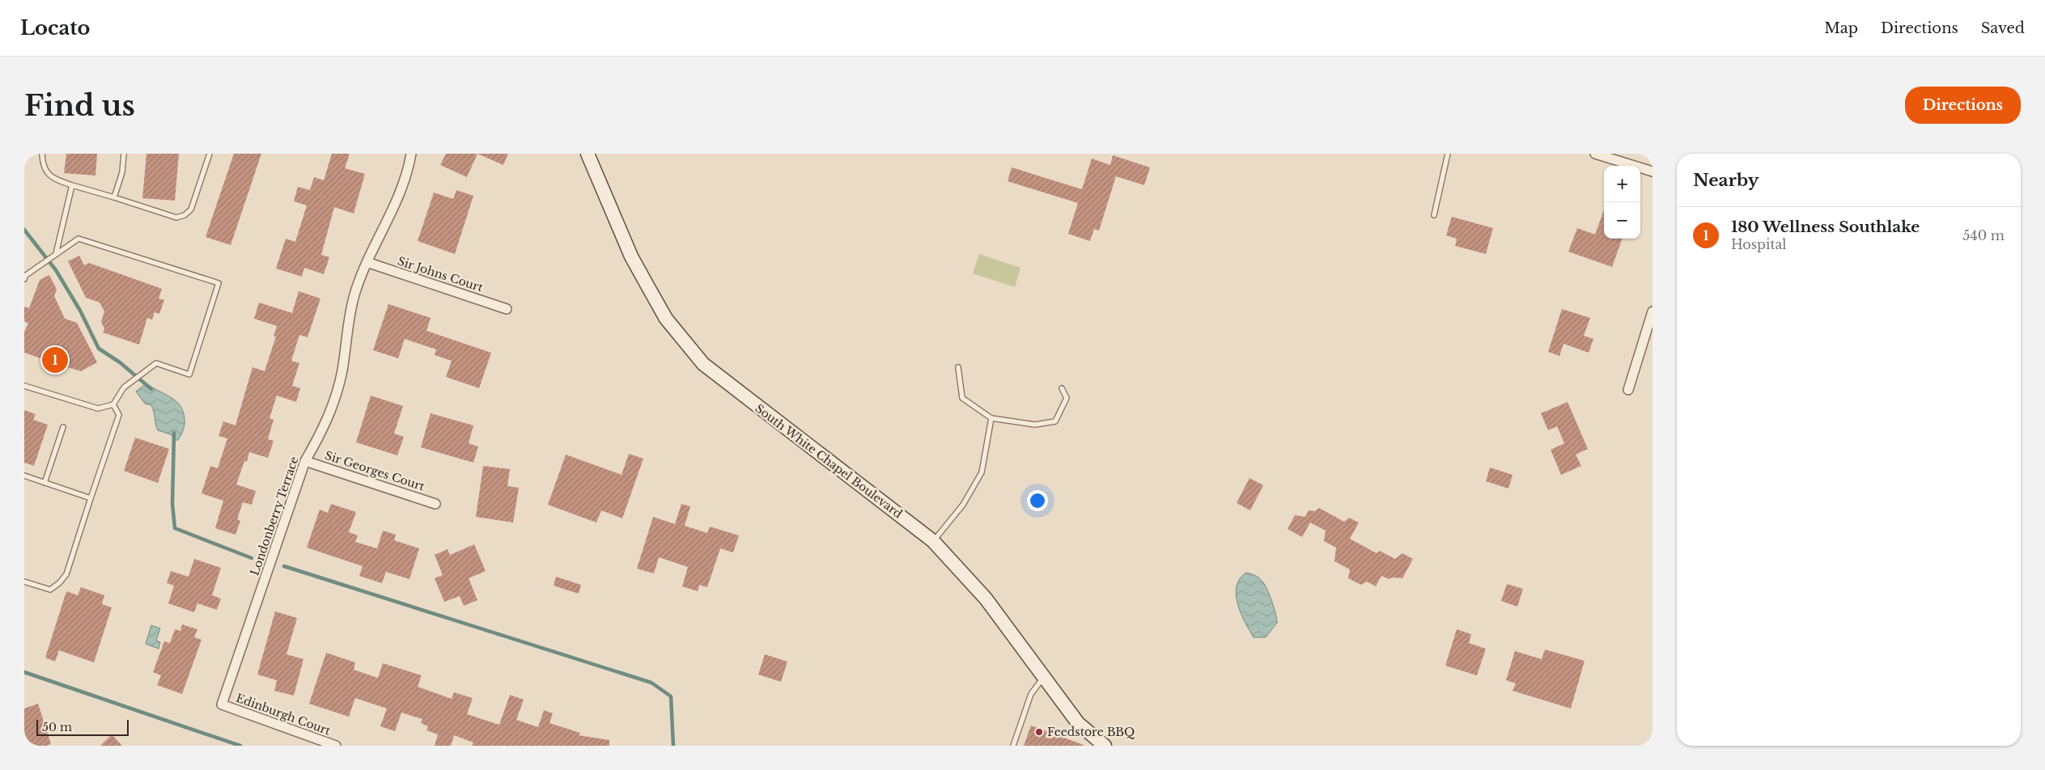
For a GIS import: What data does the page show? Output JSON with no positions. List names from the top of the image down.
{
  "streets": {
    "main road": ["South White Chapel Boulevard"],
    "street": [
      "Sir Johns Court",
      "Sir Georges Court",
      "Londonberry Terrace",
      "Edinburgh Court"
    ]
  },
  "crossings": [
    ["Sir Johns Court", "Londonberry Terrace"],
    ["Sir Georges Court", "Londonberry Terrace"],
    ["Londonberry Terrace", "Edinburgh Court"]
  ],
  "places": ["Feedstore BBQ"],
  "scale_bar": "50 m",
  "page": {
    "header": "Locato",
    "nav": ["Map", "Directions", "Saved"],
    "buttons": "Directions",
    "title": "Find us",
    "heading": "Nearby",
    "map_buttons": ["+", "−"],
    "list": [
      {
        "mark": "1",
        "name": "180 Wellness Southlake",
        "note": "Hospital",
        "value": "540 m"
      }
    ],
    "pins": "1",
    "scale": "50 m"
  }
}
